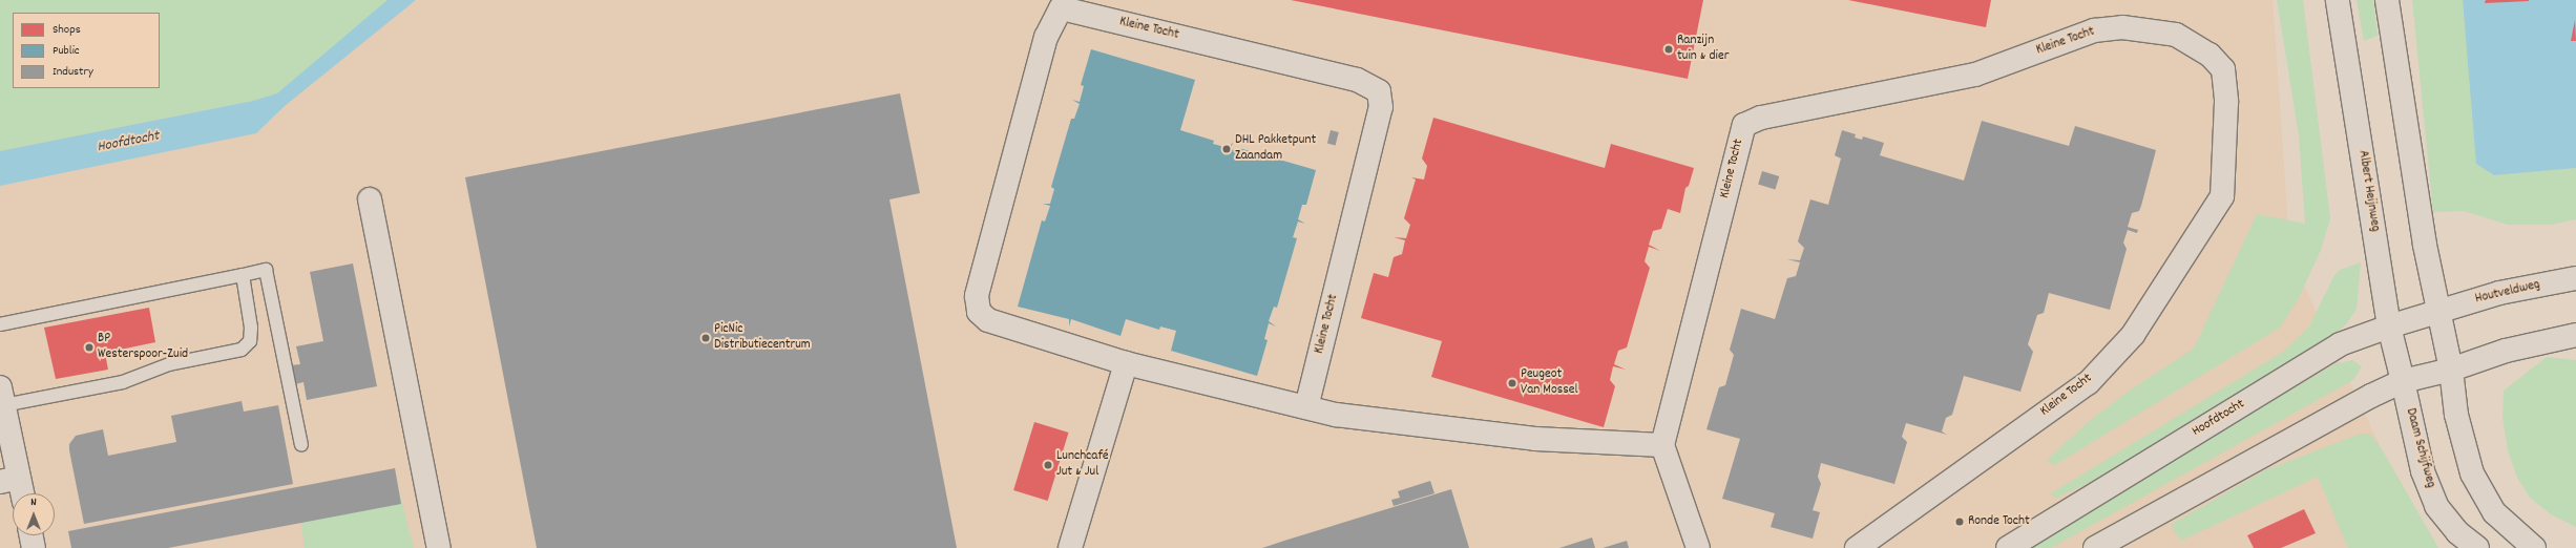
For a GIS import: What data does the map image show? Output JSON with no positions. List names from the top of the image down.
{
  "streets": {
    "street": [
      "Kleine Tocht",
      "Albert Heijnweg",
      "Houtveldweg",
      "Hoofdtocht",
      "Daam Schijfweg"
    ]
  },
  "crossings": [
    ["Albert Heijnweg", "Hoofdtocht"],
    ["Albert Heijnweg", "Daam Schijfweg"],
    ["Houtveldweg", "Hoofdtocht"]
  ],
  "water": ["Hoofdtocht"],
  "places": [
    "Ranzijn tuin & dier",
    "DHL Pakketpunt Zaandam",
    "PicNic Distributiecentrum",
    "BP Westerspoor-Zuid",
    "Peugeot Van Mossel",
    "Lunchcafé Jut & Jul",
    "Ronde Tocht"
  ],
  "legend": ["Shops", "Public", "Industry"],
  "north": "top"
}
